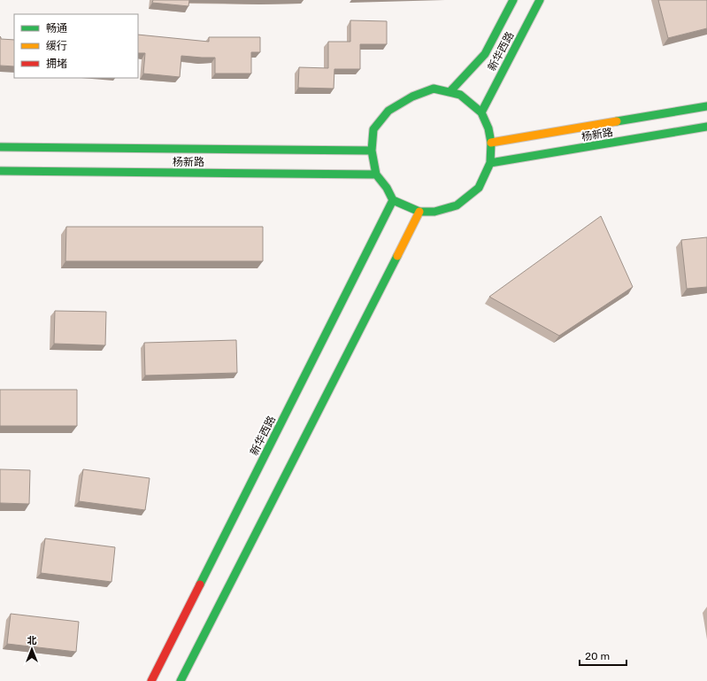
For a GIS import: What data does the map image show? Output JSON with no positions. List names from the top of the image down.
{
  "streets": {
    "street": ["新华西路", "杨新路"]
  },
  "crossings": [
    ["新华西路", "杨新路"]
  ],
  "legend": ["畅通", "缓行", "拥堵"],
  "scale_bar": "20 m",
  "north": "top"
}
